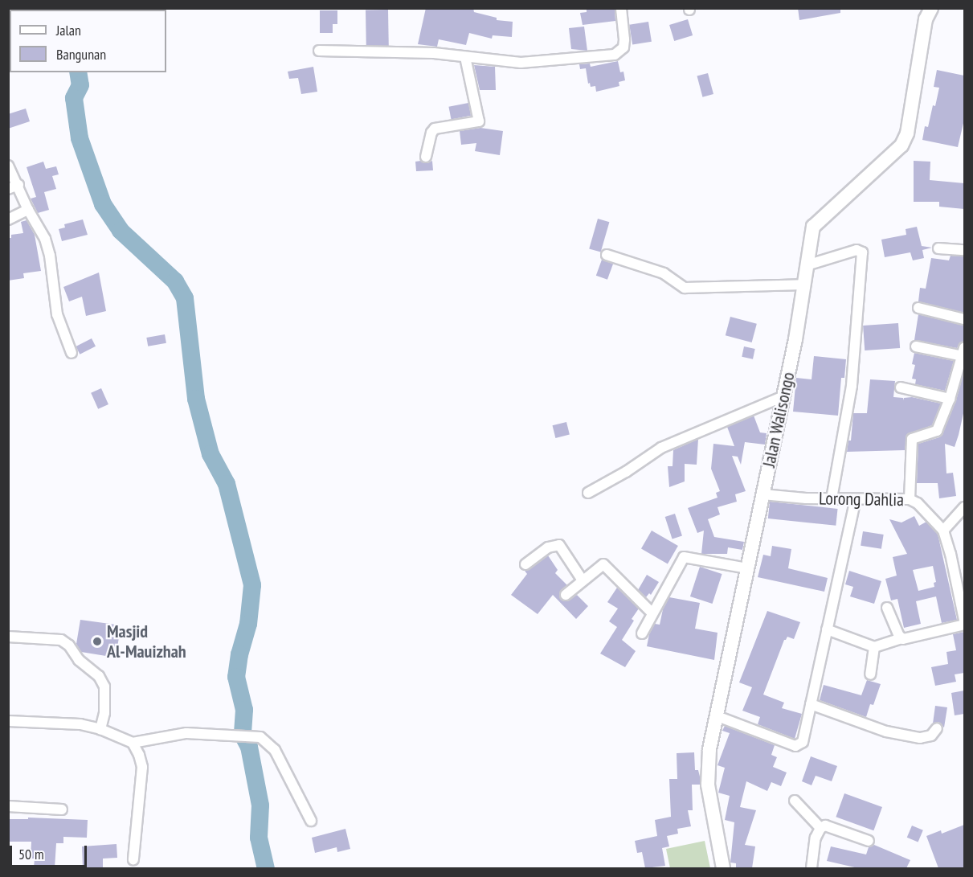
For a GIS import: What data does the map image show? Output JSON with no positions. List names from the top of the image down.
{
  "streets": {
    "street": ["Jalan Walisongo", "Lorong Dahlia"]
  },
  "crossings": [
    ["Jalan Walisongo", "Lorong Dahlia"]
  ],
  "places": ["Masjid Al-Mauizhah"],
  "legend": ["Jalan", "Bangunan"],
  "scale_bar": "50 m"
}
